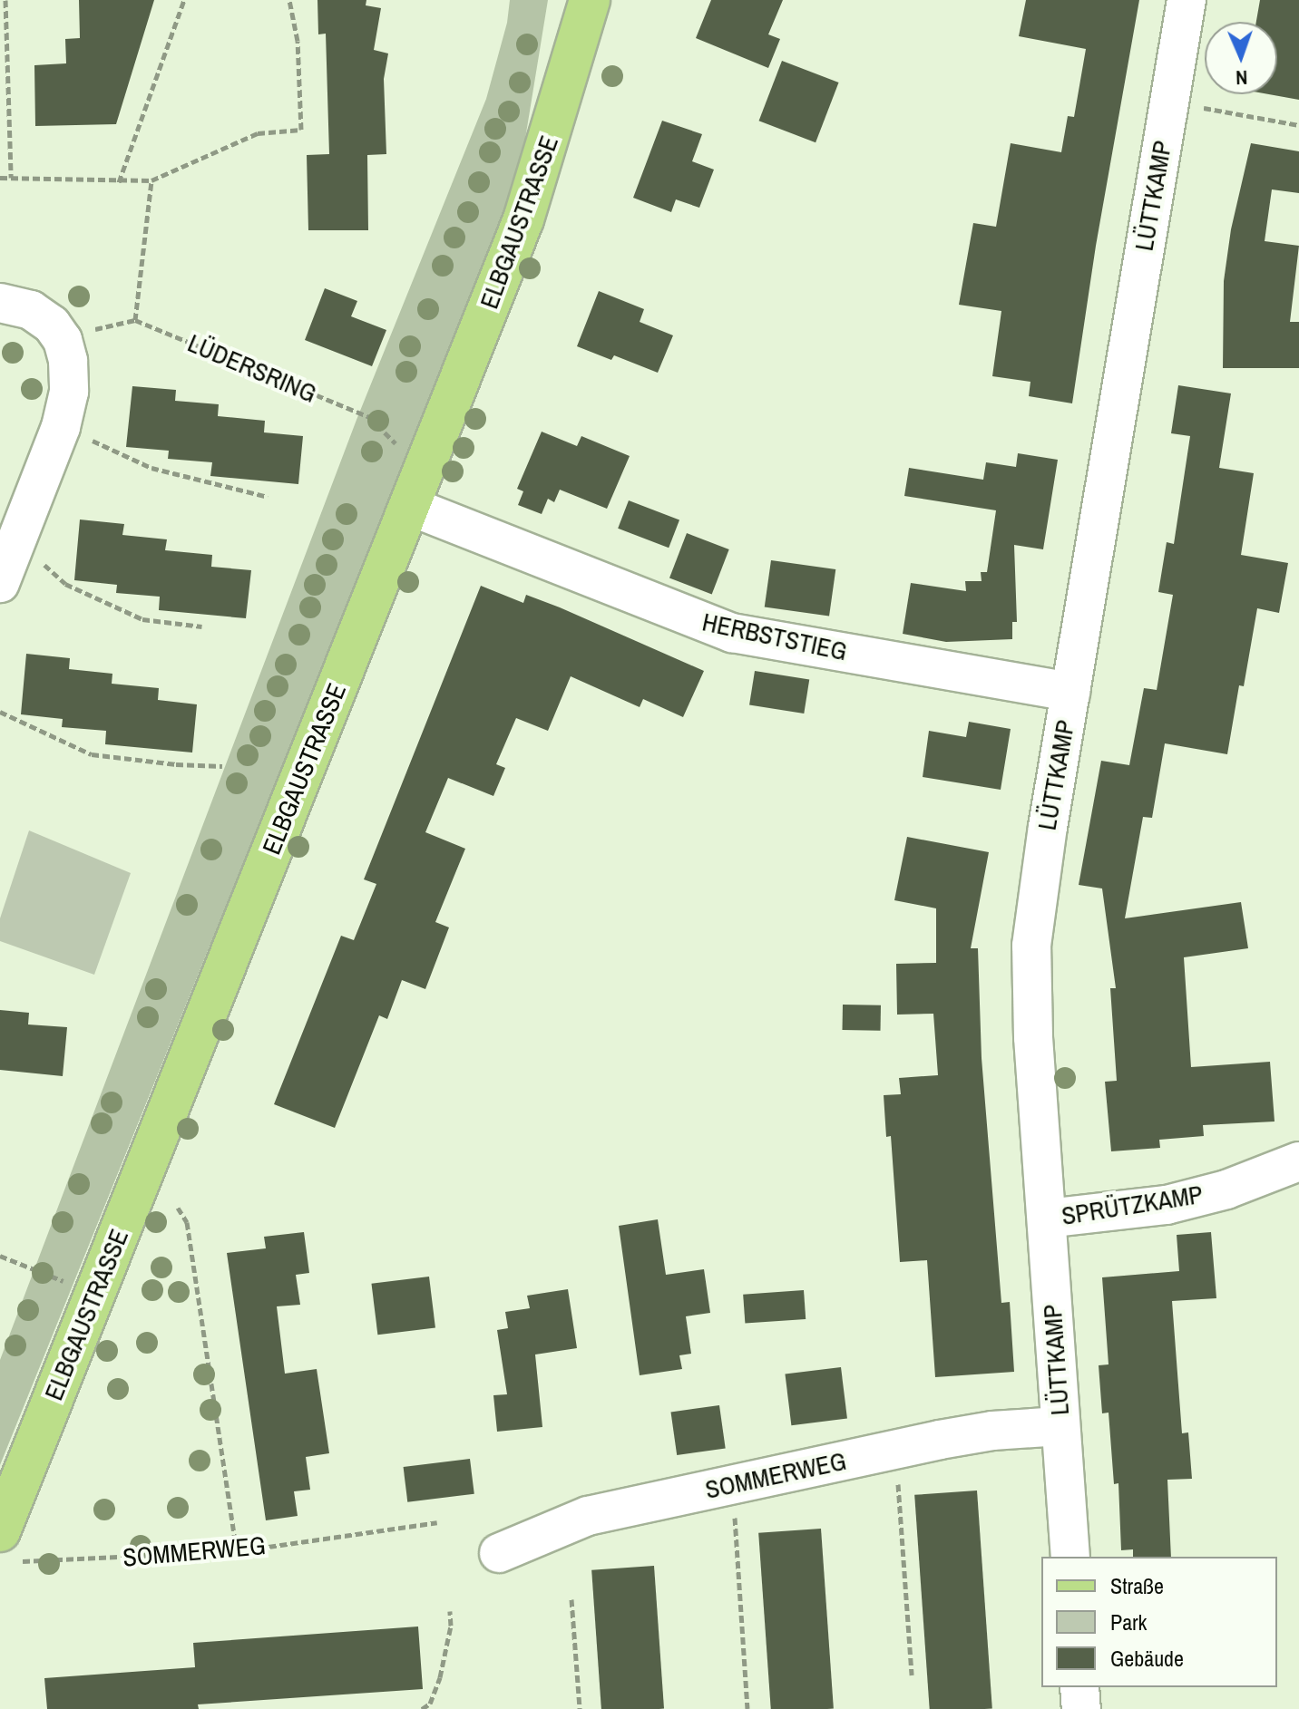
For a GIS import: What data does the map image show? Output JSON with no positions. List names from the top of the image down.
{
  "streets": {
    "main road": ["ELBGAUSTRASSE"],
    "street": [
      "LÜTTKAMP",
      "HERBSTSTIEG",
      "SPRÜTZKAMP",
      "SOMMERWEG"
    ],
    "path": ["LÜDERSRING"]
  },
  "crossings": [
    ["LÜTTKAMP", "HERBSTSTIEG"],
    ["LÜTTKAMP", "SPRÜTZKAMP"],
    ["LÜTTKAMP", "SOMMERWEG"],
    ["ELBGAUSTRASSE", "HERBSTSTIEG"]
  ],
  "legend": ["Straße", "Park", "Gebäude"],
  "north": "bottom"
}
